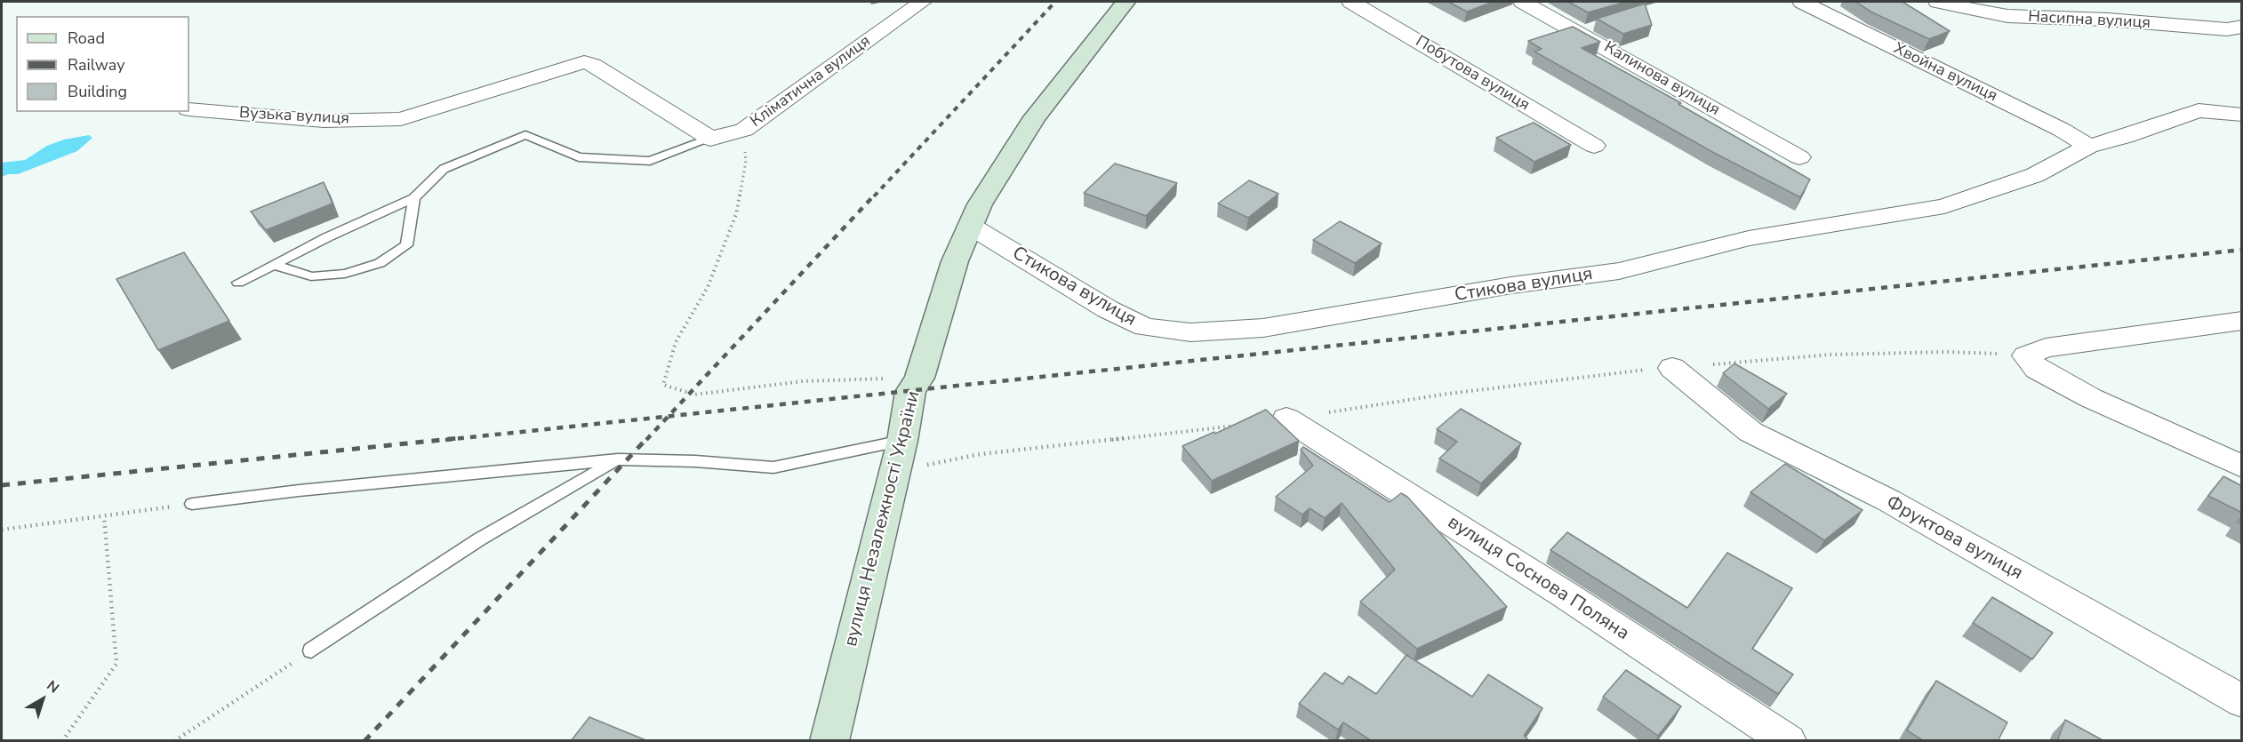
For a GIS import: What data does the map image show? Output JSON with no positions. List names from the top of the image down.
{
  "streets": {
    "main road": ["вулиця Незалежності України"],
    "street": [
      "Насипна вулиця",
      "Хвойна вулиця",
      "Побутова вулиця",
      "Калинова вулиця",
      "Кліматична вулиця",
      "Вузька вулиця",
      "Стикова вулиця",
      "Фруктова вулиця",
      "вулиця Соснова Поляна"
    ]
  },
  "crossings": [
    ["Хвойна вулиця", "Стикова вулиця"],
    ["Кліматична вулиця", "Вузька вулиця"],
    ["Стикова вулиця", "вулиця Незалежності України"]
  ],
  "legend": ["Road", "Railway", "Building"],
  "north": "top right"
}
